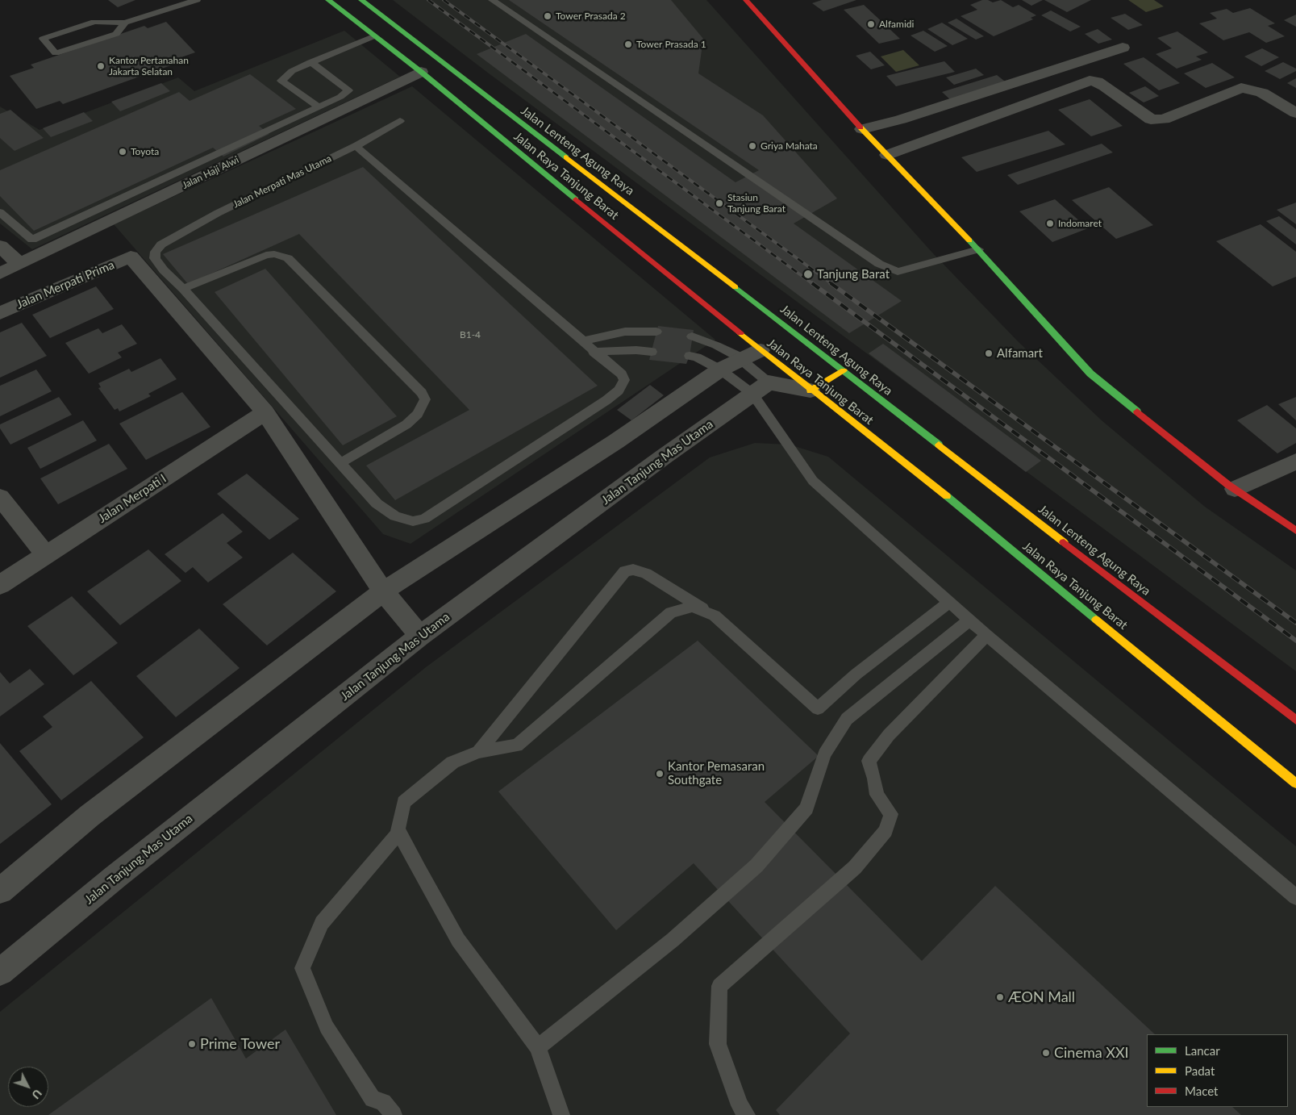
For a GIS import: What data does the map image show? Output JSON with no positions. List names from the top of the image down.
{
  "streets": {
    "main road": ["Jalan Lenteng Agung Raya", "Jalan Raya Tanjung Barat"],
    "street": [
      "Jalan Haji Alwi",
      "Jalan Merpati Prima",
      "Jalan Tanjung Mas Utama",
      "Jalan Merpati I"
    ],
    "lane": ["Jalan Merpati Mas Utama"]
  },
  "crossings": [
    ["Jalan Haji Alwi", "Jalan Raya Tanjung Barat"],
    ["Jalan Merpati Prima", "Jalan Merpati I"]
  ],
  "places": [
    "Tower Prasada 2",
    "Alfamidi",
    "Tower Prasada 1",
    "Kantor Pertanahan Jakarta Selatan",
    "Griya Mahata",
    "Toyota",
    "Stasiun Tanjung Barat",
    "Indomaret",
    "Tanjung Barat",
    "Alfamart",
    "Kantor Pemasaran Southgate",
    "ÆON Mall",
    "Prime Tower",
    "Cinema XXI"
  ],
  "house_numbers": ["B1-4"],
  "legend": ["Lancar", "Padat", "Macet"],
  "north": "bottom right"
}
